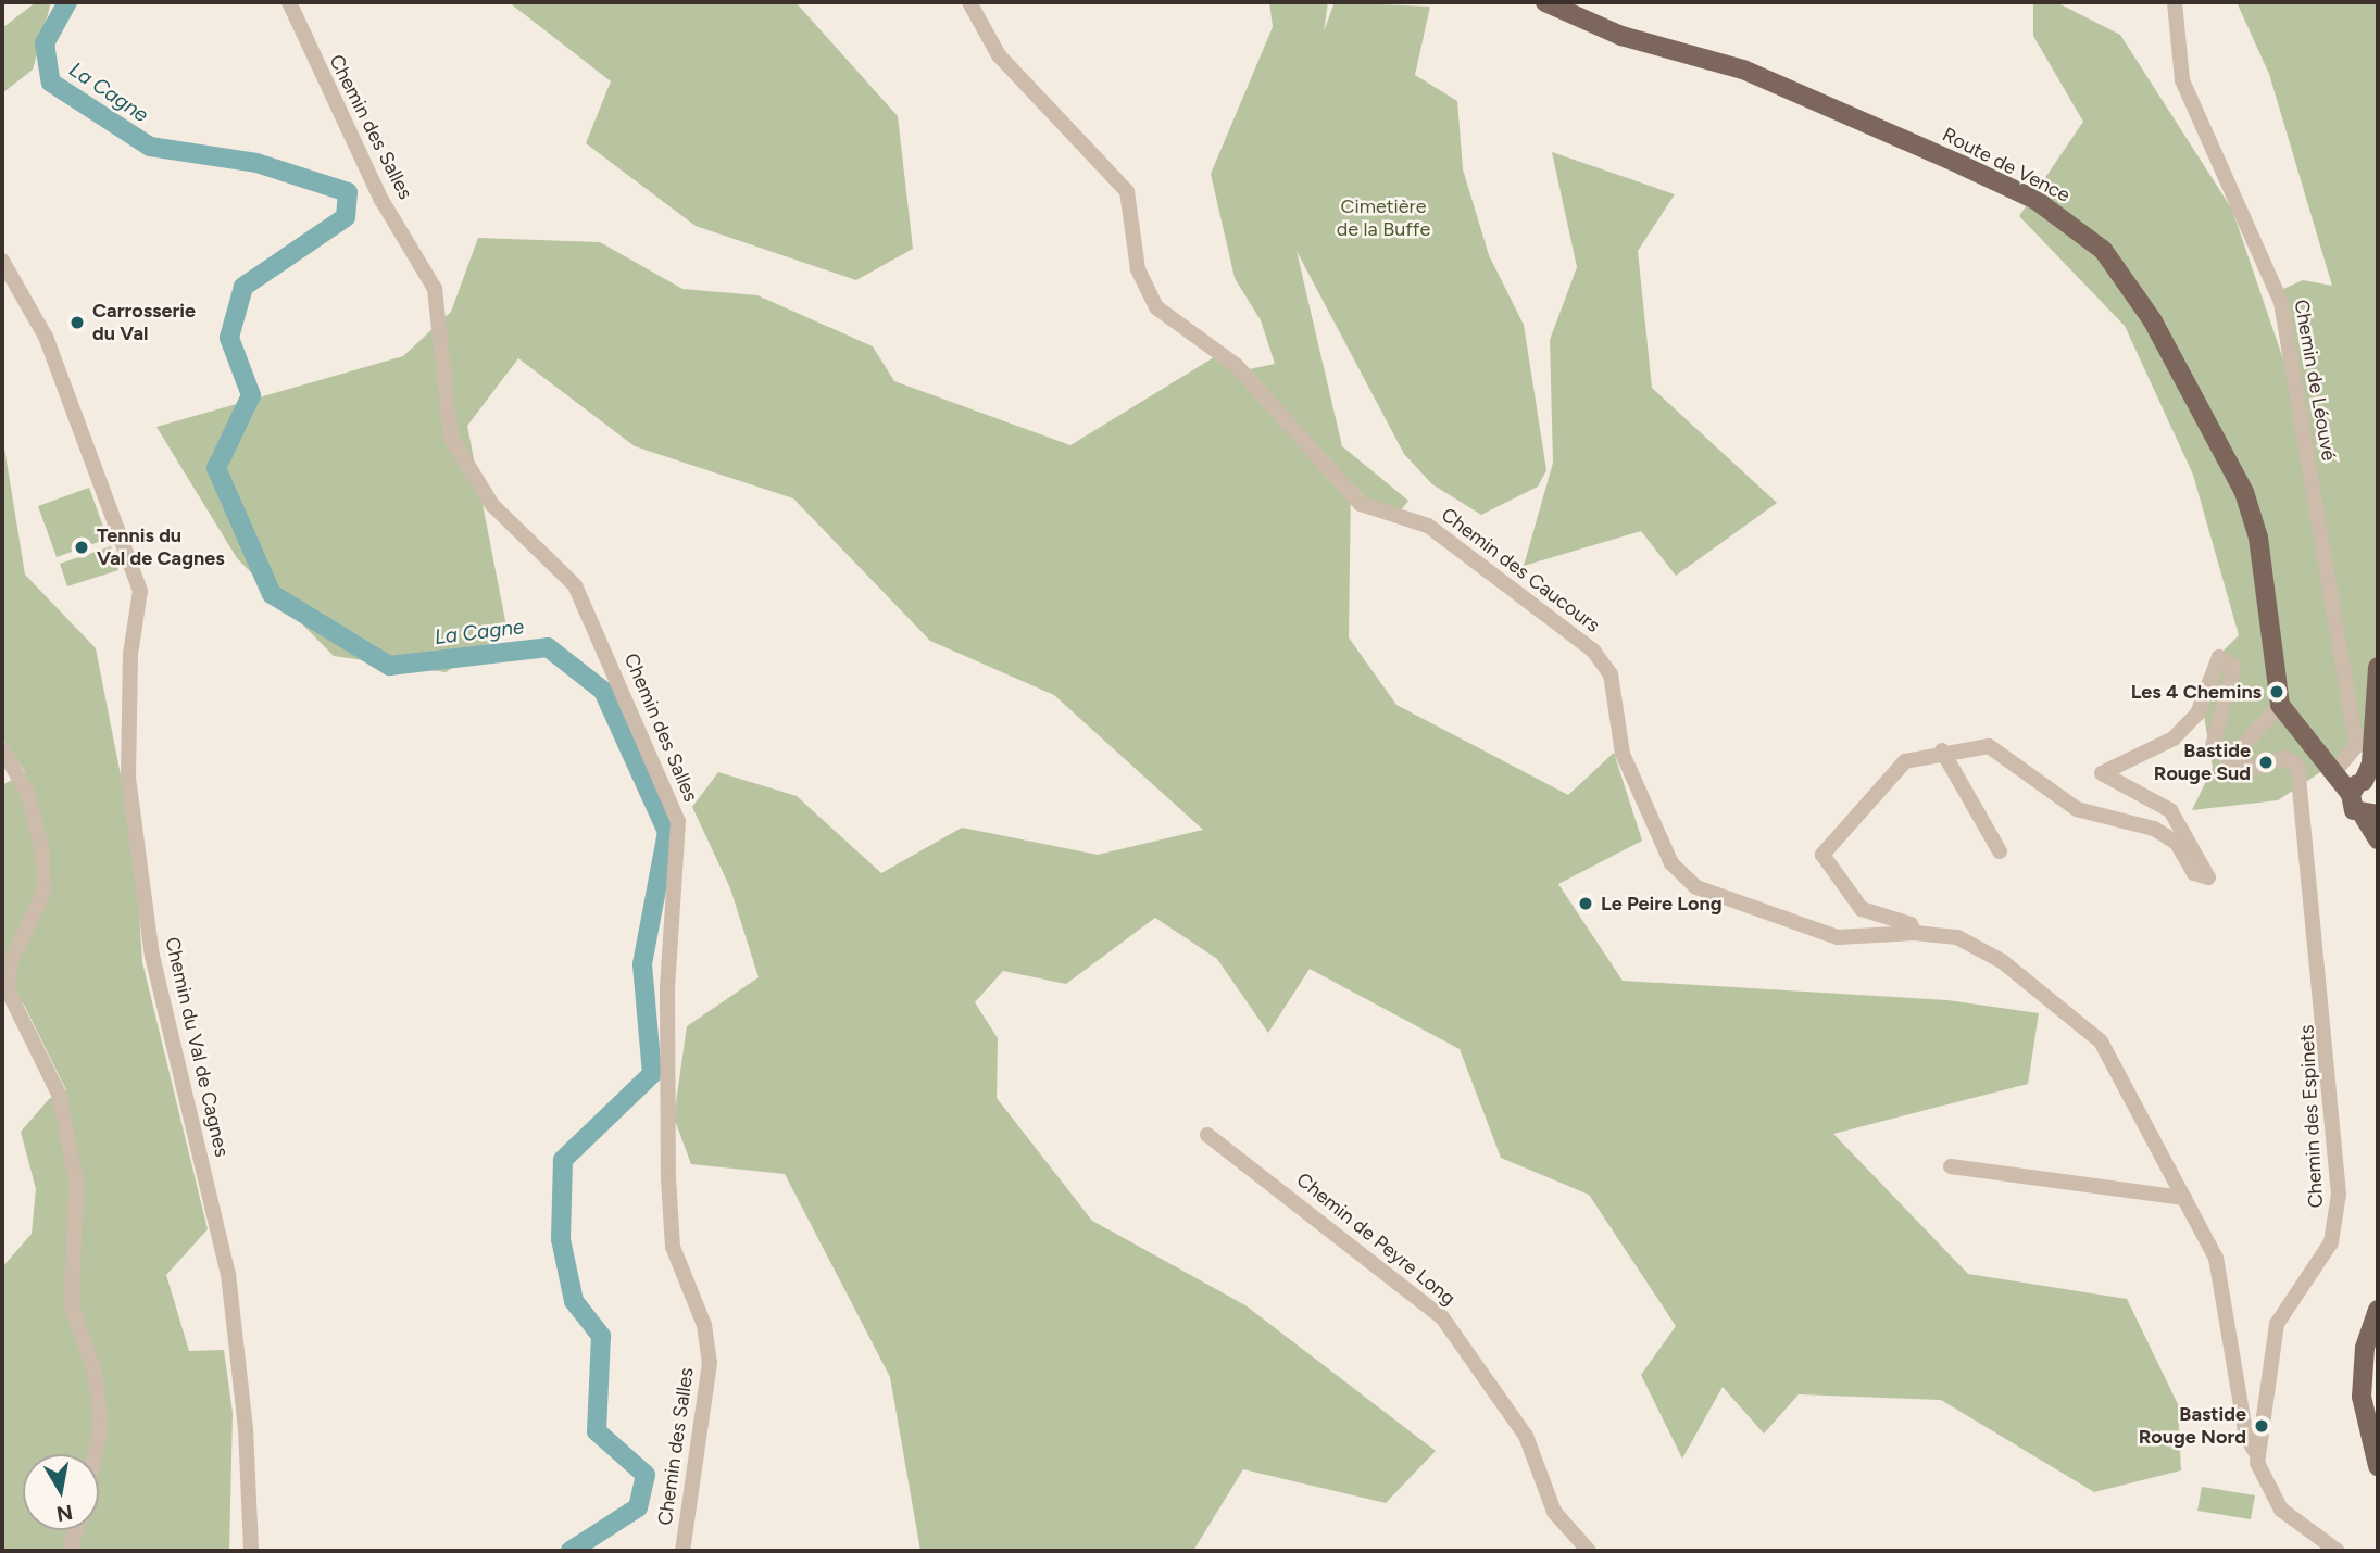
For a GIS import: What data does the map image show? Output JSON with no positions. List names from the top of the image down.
{
  "streets": {
    "main road": ["Route de Vence"],
    "street": [
      "Chemin des Salles",
      "Chemin de Léouvé",
      "Chemin des Caucours",
      "Chemin du Val de Cagnes",
      "Chemin des Espinets",
      "Chemin de Peyre Long"
    ]
  },
  "crossings": [
    ["Route de Vence", "Chemin de Léouvé"]
  ],
  "water": ["La Cagne"],
  "parks": ["Cimetière de la Buffe"],
  "places": [
    "Carrosserie du Val",
    "Tennis du Val de Cagnes",
    "Les 4 Chemins",
    "Bastide Rouge Sud",
    "Le Peire Long",
    "Bastide Rouge Nord"
  ],
  "north": "bottom"
}
